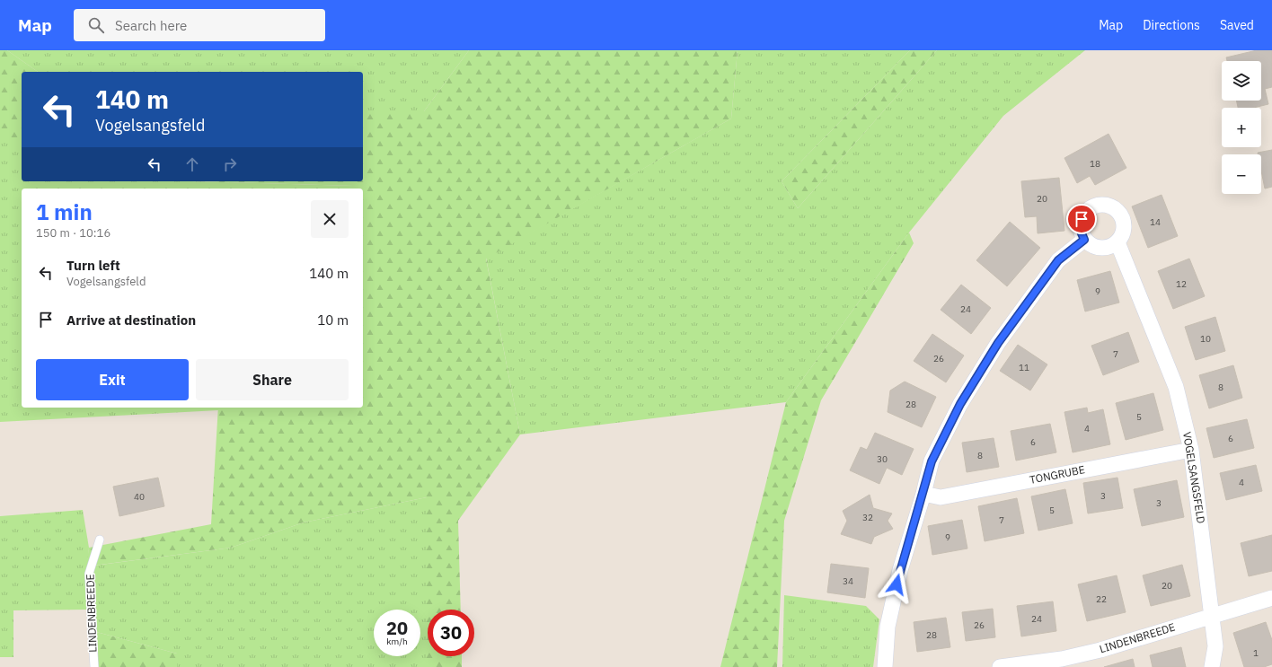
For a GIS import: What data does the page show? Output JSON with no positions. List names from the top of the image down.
{
  "streets": {
    "street": ["TONGRUBE", "VOGELSANGSFELD", "LINDENBREEDE"]
  },
  "crossings": [
    ["TONGRUBE", "VOGELSANGSFELD"],
    ["VOGELSANGSFELD", "LINDENBREEDE"]
  ],
  "house_numbers": [
    "18",
    "20",
    "14",
    "12",
    "9",
    "24",
    "10",
    "7",
    "26",
    "11",
    "8",
    "28",
    "5",
    "4",
    "6",
    "6",
    "8",
    "30",
    "4",
    "3",
    "40",
    "3",
    "5",
    "32",
    "7",
    "9",
    "34",
    "20",
    "22",
    "24",
    "26",
    "28",
    "1"
  ],
  "page": {
    "header": "Map",
    "search": "Search here",
    "nav": ["Map", "Directions", "Saved"],
    "map_buttons": ["+", "−"],
    "turn": ["140 m", "Vogelsangsfeld"],
    "heading": ["1 min", "150 m · 10:16"],
    "list": [
      {
        "name": "Turn left",
        "note": "Vogelsangsfeld",
        "value": "140 m"
      },
      {
        "name": "Arrive at destination",
        "value": "10 m"
      }
    ],
    "buttons": ["Exit", "Share"],
    "speed": "20 km/h",
    "limit": "30"
  }
}
